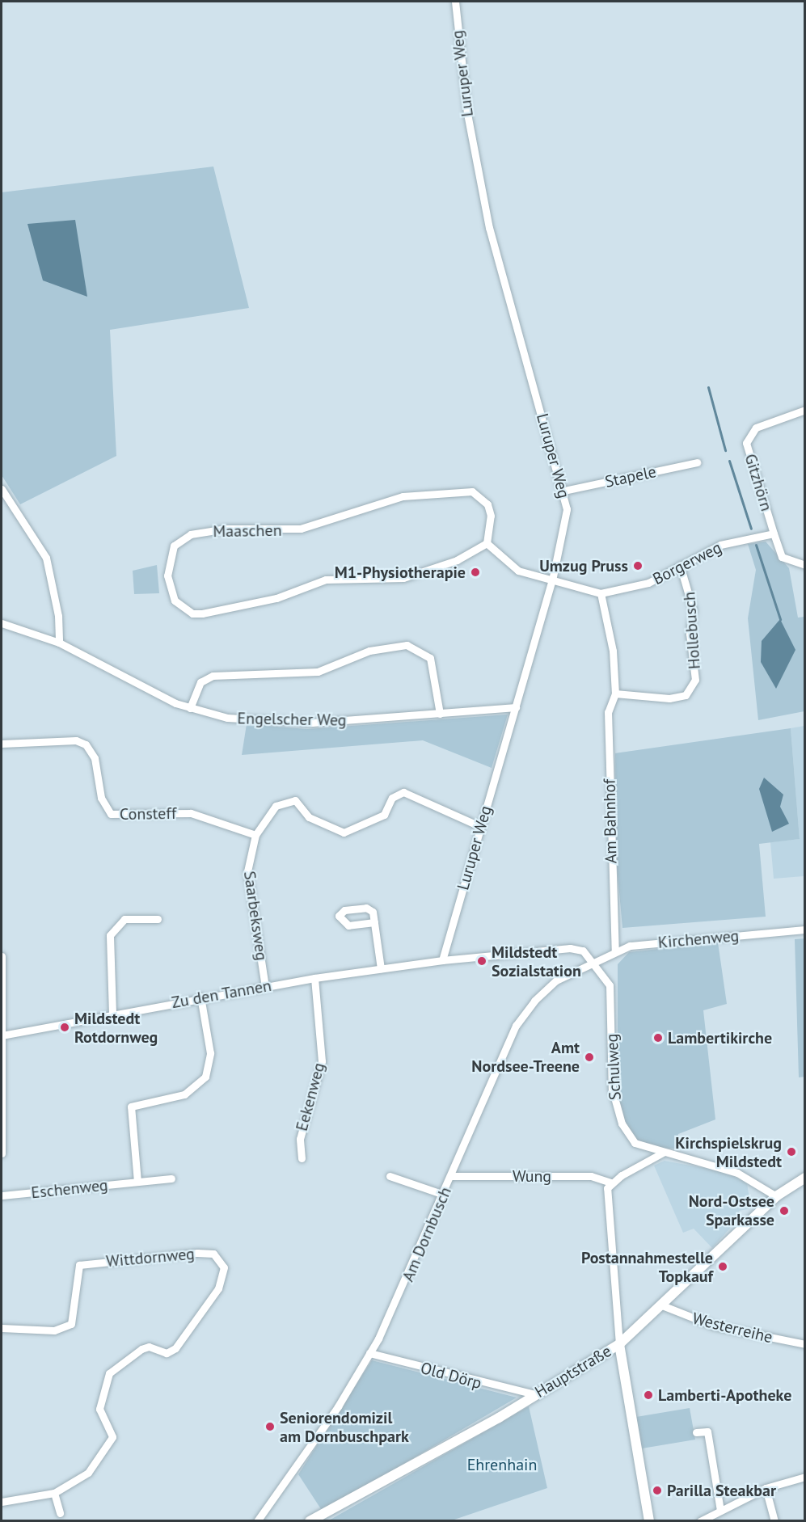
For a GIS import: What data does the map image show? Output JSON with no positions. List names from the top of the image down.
{
  "streets": {
    "street": [
      "Luruper Weg",
      "Stapele",
      "Gitzhörn",
      "Maaschen",
      "Borgerweg",
      "Hollebusch",
      "Engelscher Weg",
      "Consteff",
      "Am Bahnhof",
      "Saarbeksweg",
      "Kirchenweg",
      "Zu den Tannen",
      "Schulweg",
      "Eekenweg",
      "Wung",
      "Eschenweg",
      "Am Dornbusch",
      "Wittdornweg",
      "Westerreihe",
      "Hauptstraße",
      "Old Dörp"
    ]
  },
  "crossings": [
    ["Luruper Weg", "Stapele"],
    ["Luruper Weg", "Borgerweg"],
    ["Luruper Weg", "Engelscher Weg"],
    ["Luruper Weg", "Saarbeksweg"],
    ["Luruper Weg", "Zu den Tannen"],
    ["Gitzhörn", "Borgerweg"],
    ["Borgerweg", "Hollebusch"],
    ["Hollebusch", "Am Bahnhof"],
    ["Consteff", "Saarbeksweg"],
    ["Am Bahnhof", "Kirchenweg"],
    ["Saarbeksweg", "Zu den Tannen"],
    ["Kirchenweg", "Schulweg"],
    ["Kirchenweg", "Am Dornbusch"],
    ["Zu den Tannen", "Eekenweg"],
    ["Schulweg", "Am Dornbusch"],
    ["Schulweg", "Hauptstraße"],
    ["Wung", "Am Dornbusch"],
    ["Am Dornbusch", "Old Dörp"],
    ["Westerreihe", "Hauptstraße"],
    ["Hauptstraße", "Old Dörp"]
  ],
  "parks": ["Ehrenhain"],
  "places": [
    "Umzug Pruss",
    "M1-Physiotherapie",
    "Mildstedt Sozialstation",
    "Mildstedt Rotdornweg",
    "Lambertikirche",
    "Amt Nordsee-Treene",
    "Kirchspielskrug Mildstedt",
    "Nord-Ostsee Sparkasse",
    "Postannahmestelle Topkauf",
    "Lamberti-Apotheke",
    "Seniorendomizil am Dornbuschpark",
    "Parilla Steakbar"
  ]
}
